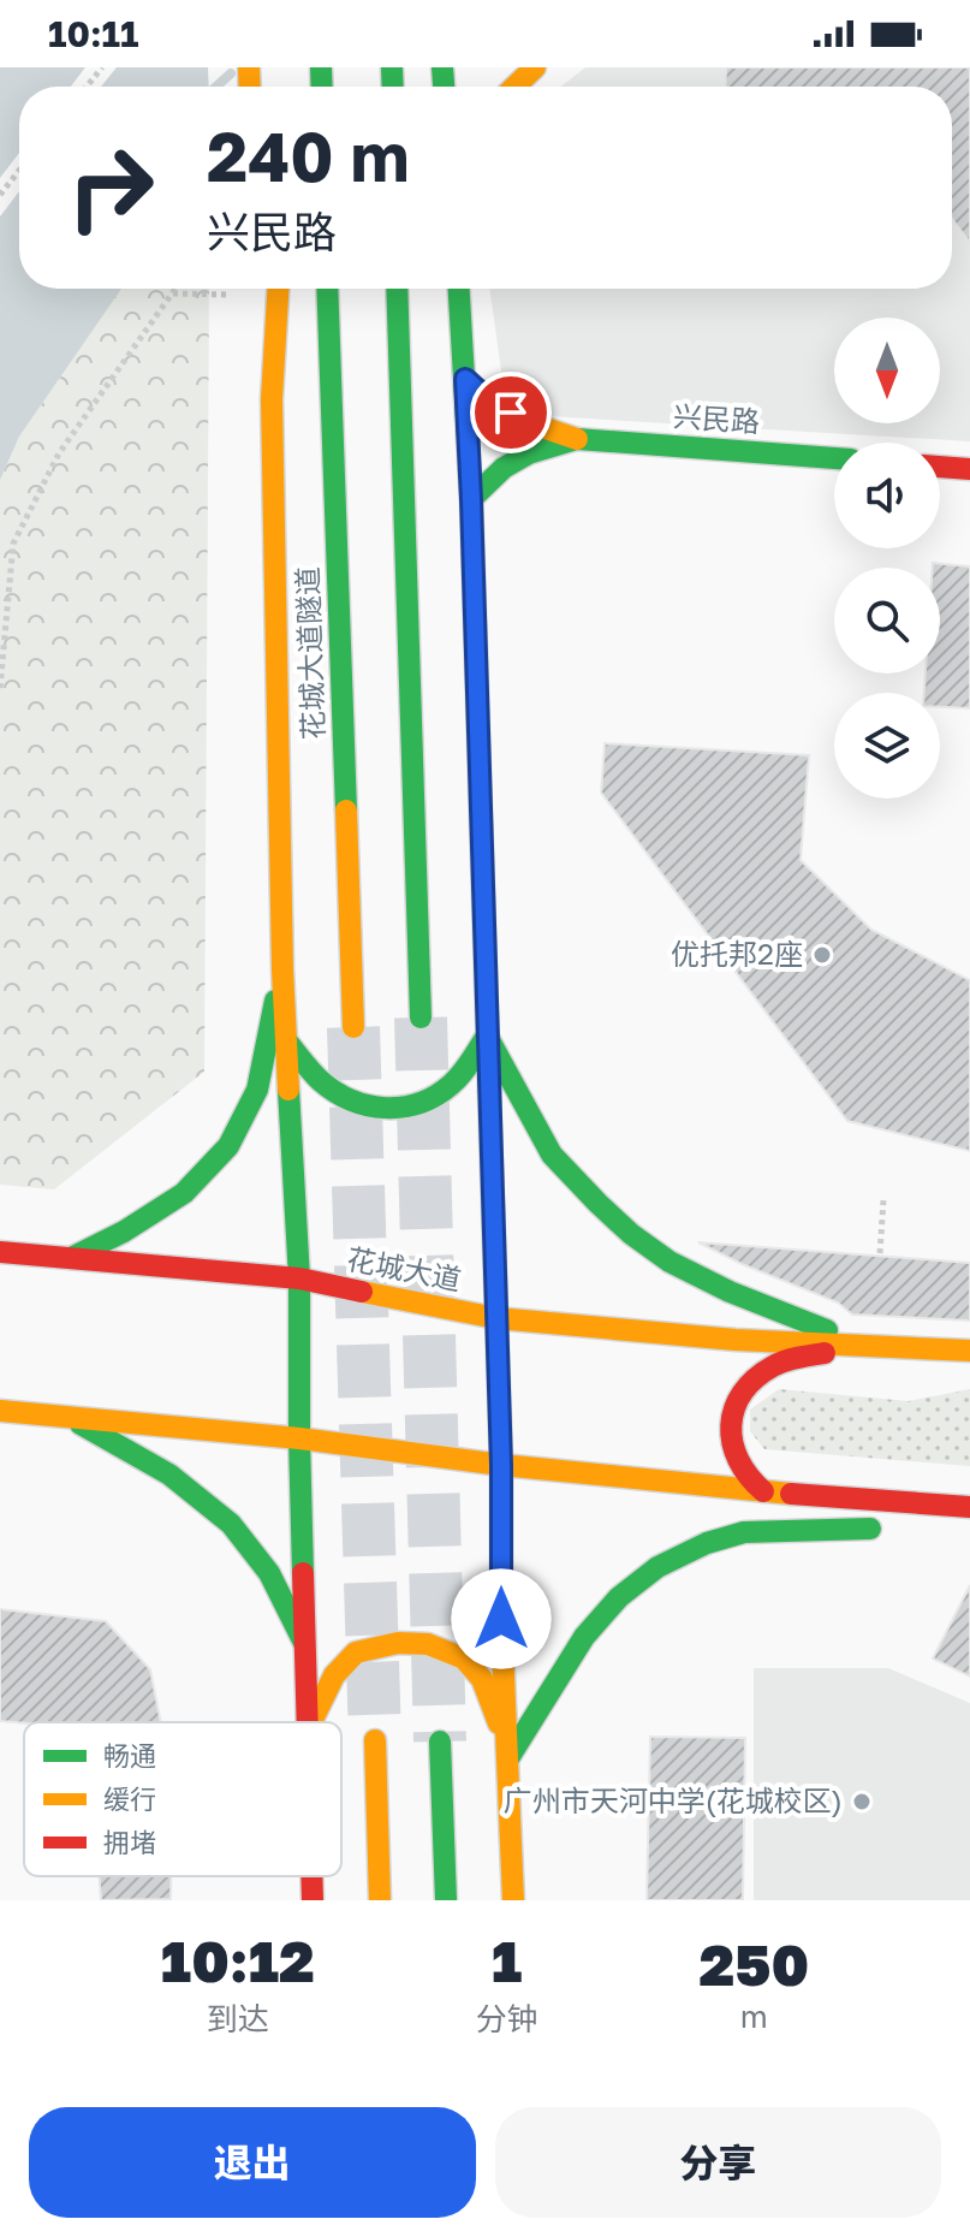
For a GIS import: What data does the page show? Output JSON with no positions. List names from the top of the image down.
{
  "streets": {
    "main road": ["兴民路", "花城大道隧道", "花城大道"]
  },
  "places": ["优托邦2座", "广州市天河中学(花城校区)"],
  "legend": ["畅通", "缓行", "拥堵"],
  "north": "bottom",
  "page": {
    "status": "10:11",
    "turn": ["240 m", "兴民路"],
    "eta": [
      "10:12",
      "到达",
      "1",
      "分钟",
      "250",
      "m"
    ],
    "buttons": ["退出", "分享"]
  }
}
